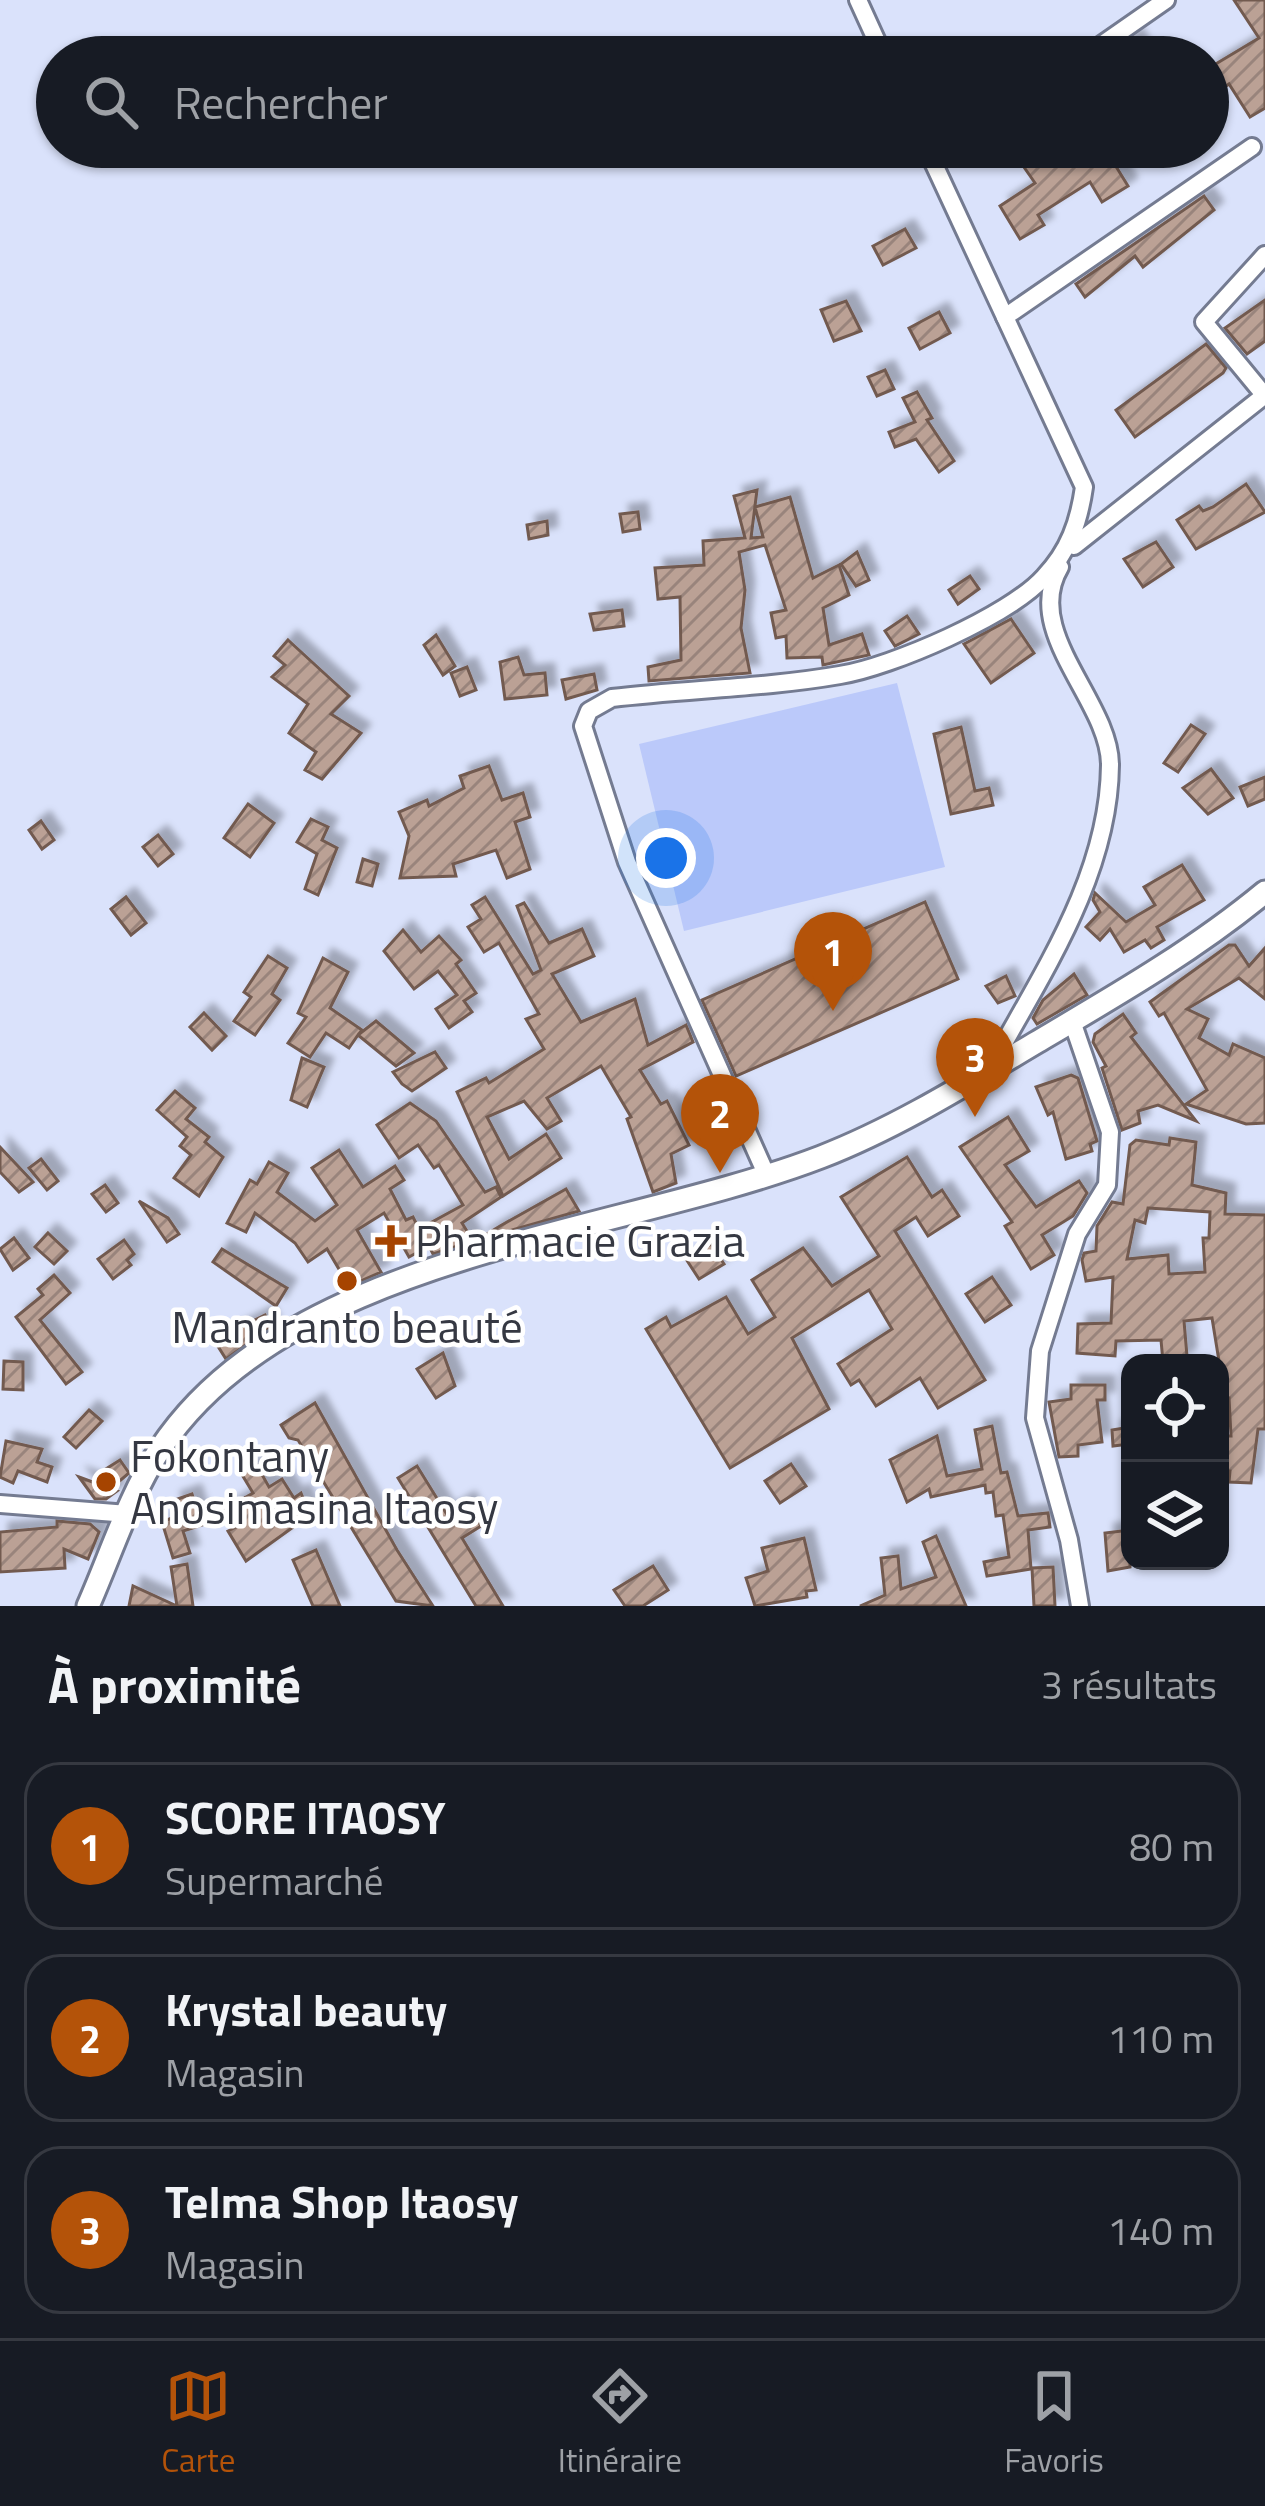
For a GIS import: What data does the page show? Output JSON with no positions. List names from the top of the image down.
{
  "places": {
    "health": ["Pharmacie Grazia"],
    "other": ["Mandranto beauté", "Fokontany Anosimasina Itaosy"]
  },
  "page": {
    "search": "Rechercher",
    "pins": ["1", "3", "2"],
    "heading": ["À proximité", "3 résultats"],
    "list": [
      {
        "mark": "1",
        "name": "SCORE ITAOSY",
        "note": "Supermarché",
        "value": "80 m"
      },
      {
        "mark": "2",
        "name": "Krystal beauty",
        "note": "Magasin",
        "value": "110 m"
      },
      {
        "mark": "3",
        "name": "Telma Shop Itaosy",
        "note": "Magasin",
        "value": "140 m"
      }
    ],
    "nav": ["Carte", "Itinéraire", "Favoris"]
  }
}
